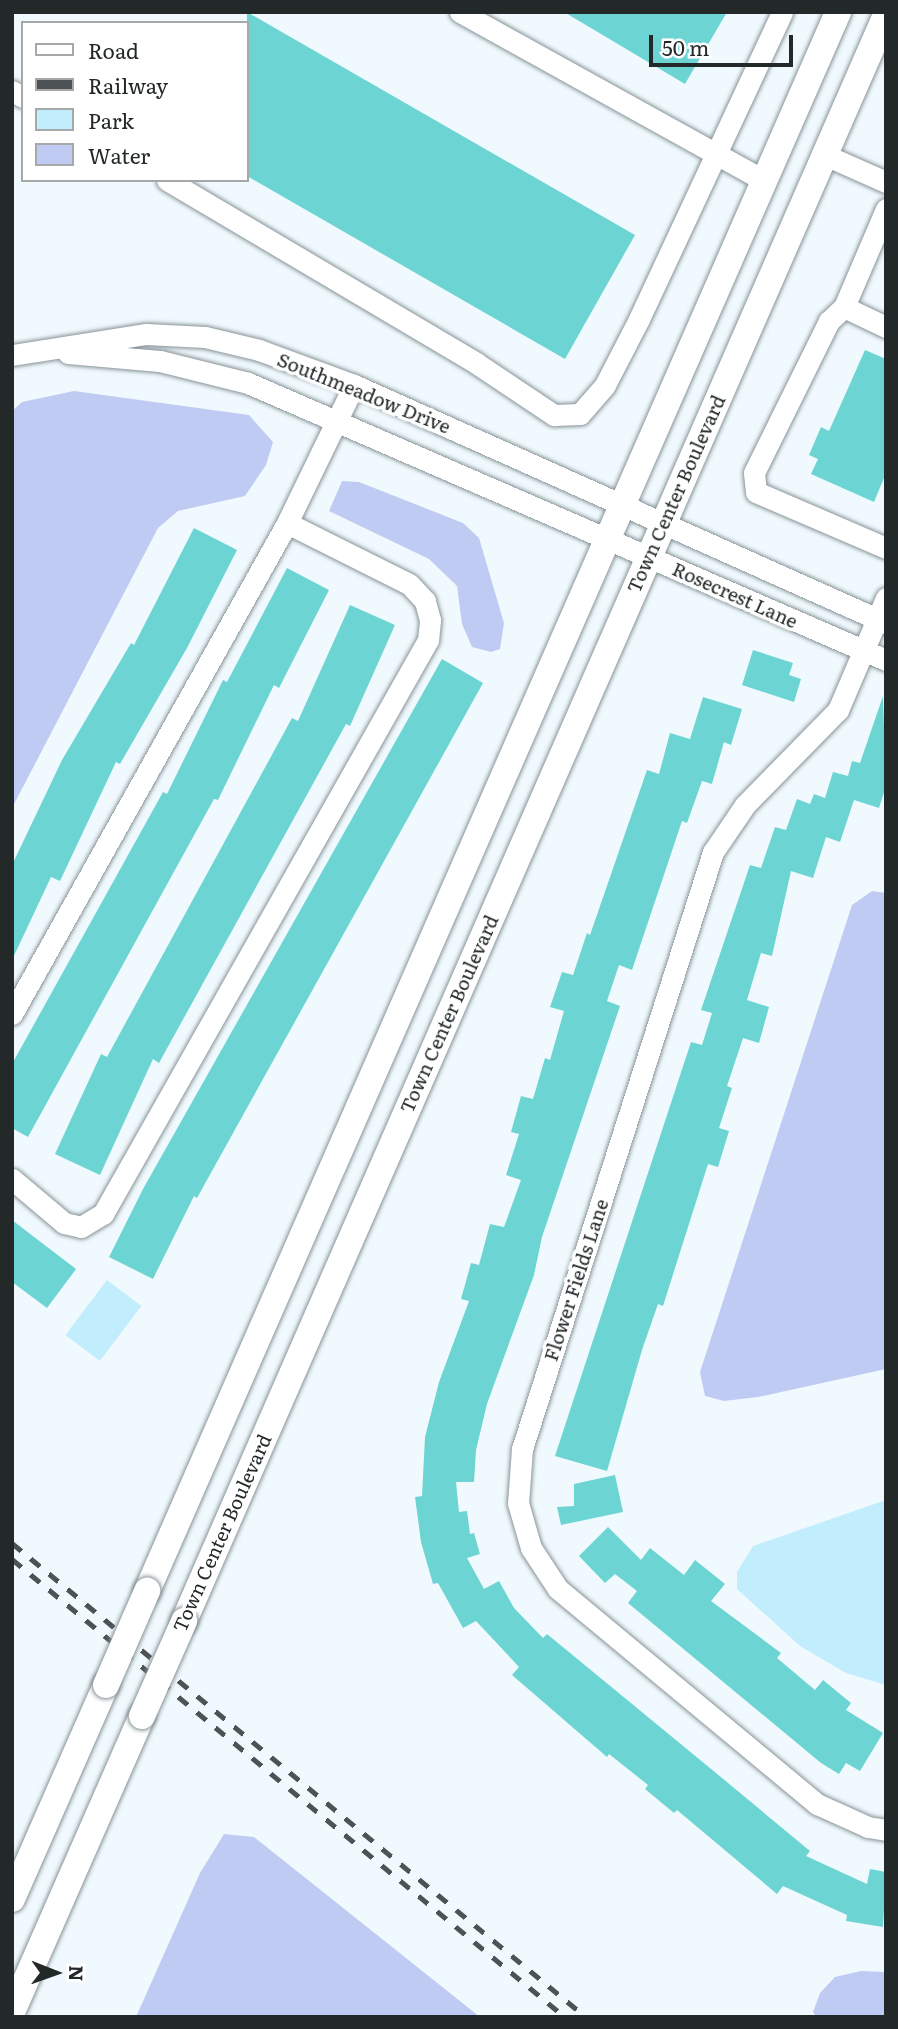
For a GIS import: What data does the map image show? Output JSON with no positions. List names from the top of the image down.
{
  "streets": {
    "main road": ["Town Center Boulevard"],
    "street": ["Southmeadow Drive", "Rosecrest Lane", "Flower Fields Lane"]
  },
  "crossings": [
    ["Southmeadow Drive", "Town Center Boulevard"],
    ["Southmeadow Drive", "Rosecrest Lane"],
    ["Town Center Boulevard", "Rosecrest Lane"],
    ["Rosecrest Lane", "Flower Fields Lane"]
  ],
  "legend": [
    "Road",
    "Railway",
    "Park",
    "Water"
  ],
  "scale_bar": "50 m",
  "north": "right"
}
